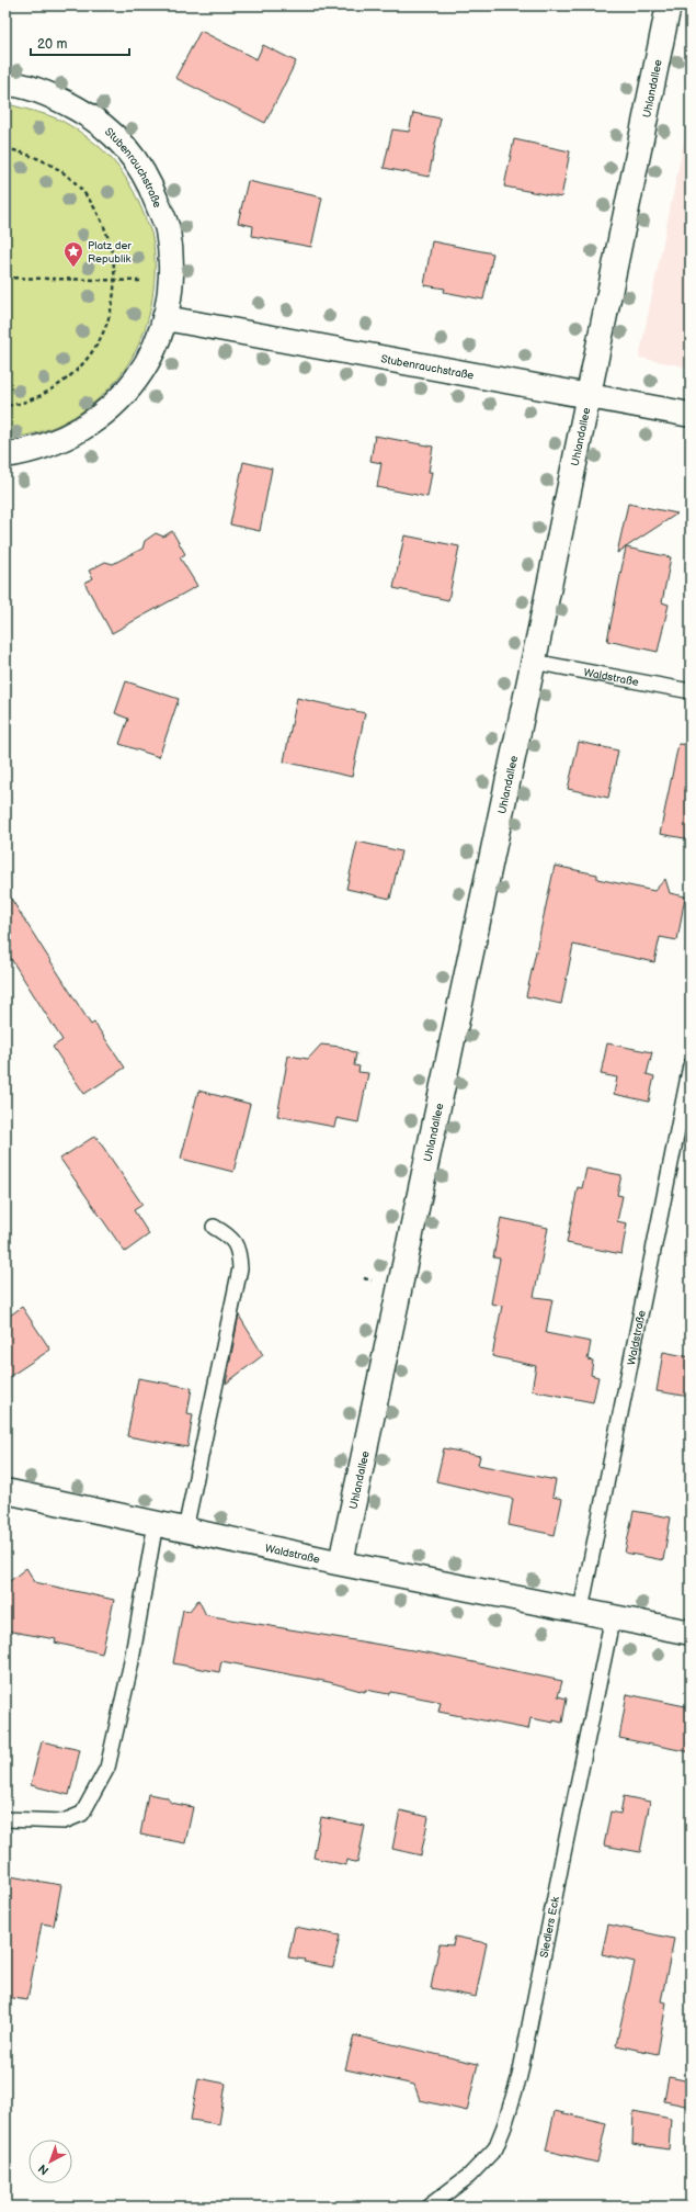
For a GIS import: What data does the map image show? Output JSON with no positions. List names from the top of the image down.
{
  "streets": {
    "street": ["Uhlandallee", "Stubenrauchstraße", "Waldstraße"],
    "lane": ["Siedlers Eck"]
  },
  "crossings": [
    ["Uhlandallee", "Stubenrauchstraße"],
    ["Uhlandallee", "Waldstraße"],
    ["Waldstraße", "Siedlers Eck"]
  ],
  "places": {
    "place": ["Platz der Republik"]
  },
  "scale_bar": "20 m",
  "north": "bottom left"
}
